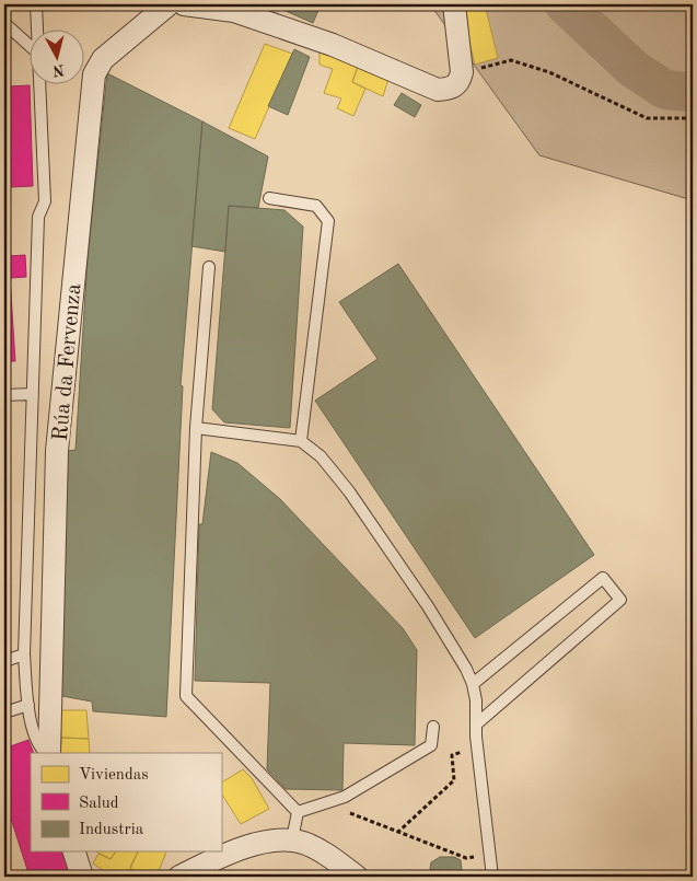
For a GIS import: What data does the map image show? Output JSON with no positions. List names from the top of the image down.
{
  "streets": {
    "street": ["Rúa da Fervenza"]
  },
  "legend": ["Viviendas", "Salud", "Industria"],
  "north": "bottom"
}
